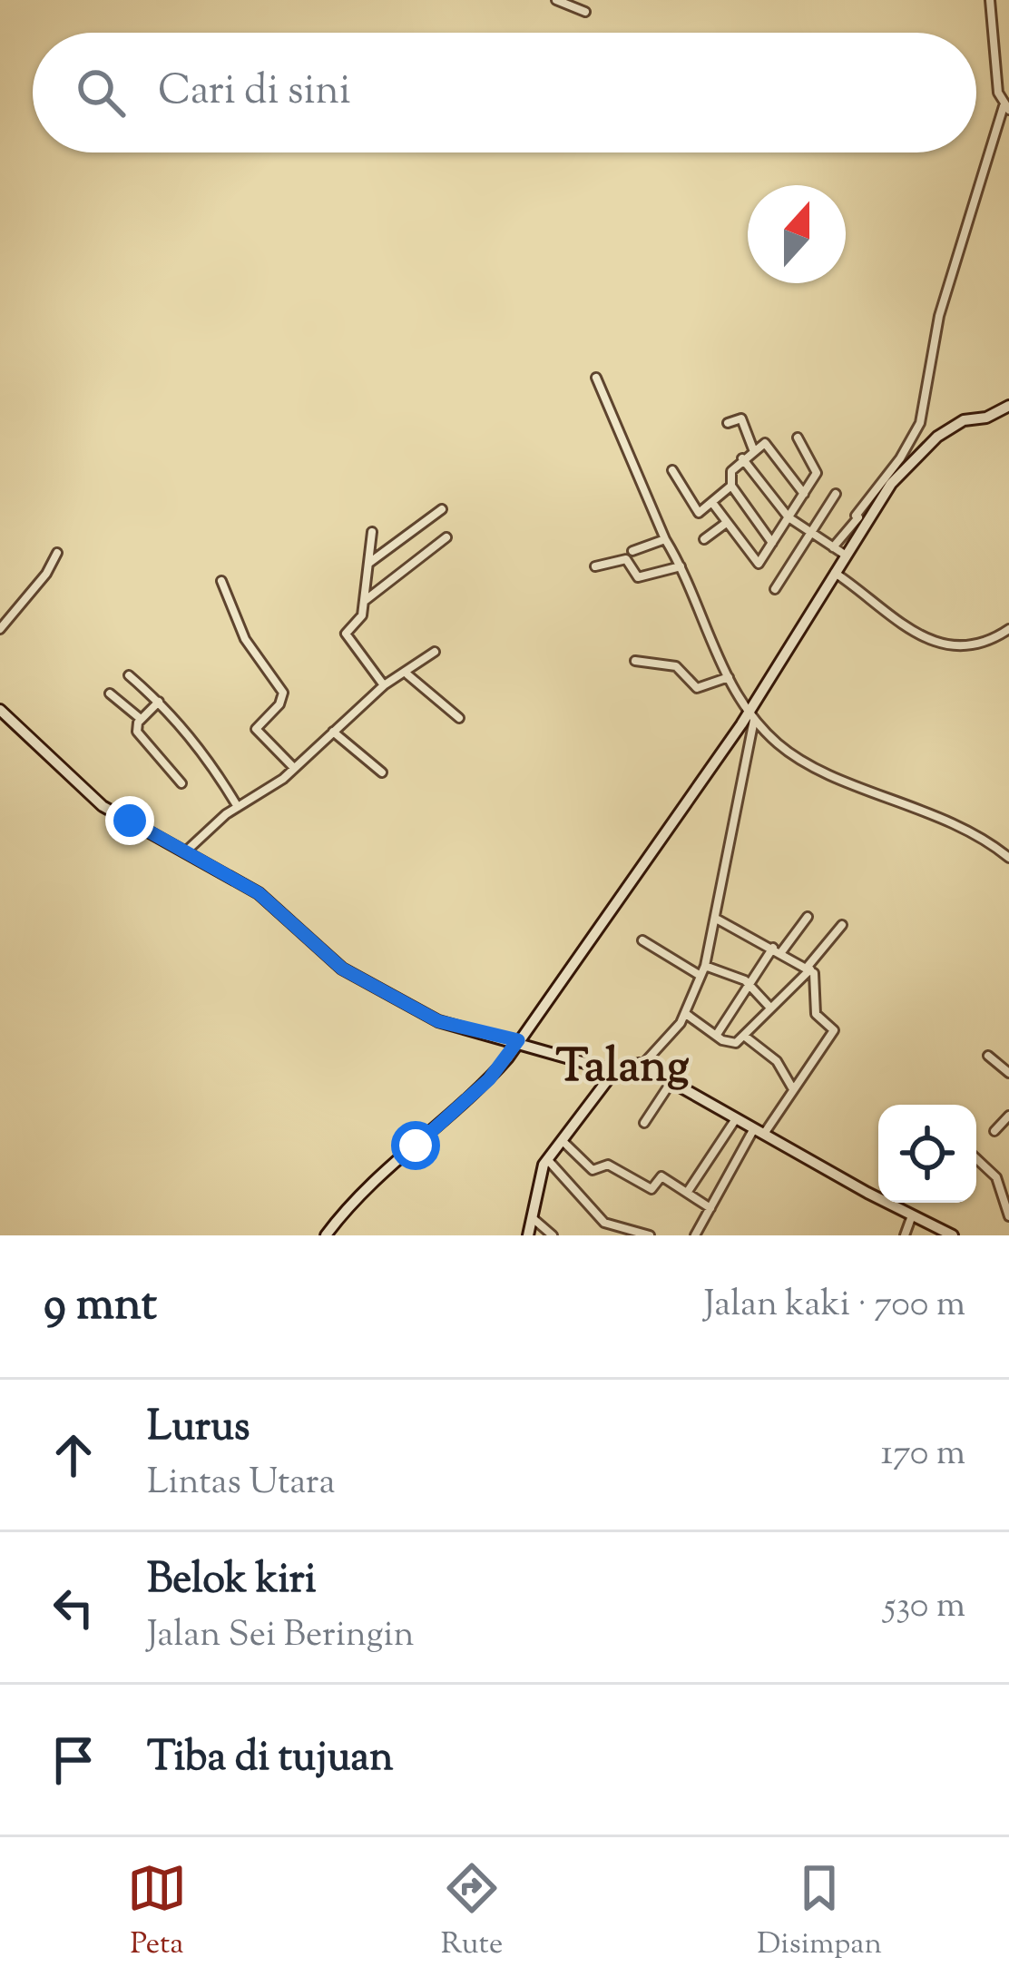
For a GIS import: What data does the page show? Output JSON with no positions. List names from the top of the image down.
{
  "districts": ["Talang"],
  "north": "top",
  "page": {
    "search": "Cari di sini",
    "heading": ["9 mnt", "Jalan kaki · 700 m"],
    "list": [
      ["Lurus", "Lintas Utara", "170 m"],
      ["Belok kiri", "Jalan Sei Beringin", "530 m"],
      "Tiba di tujuan"
    ],
    "nav": ["Peta", "Rute", "Disimpan"]
  }
}
